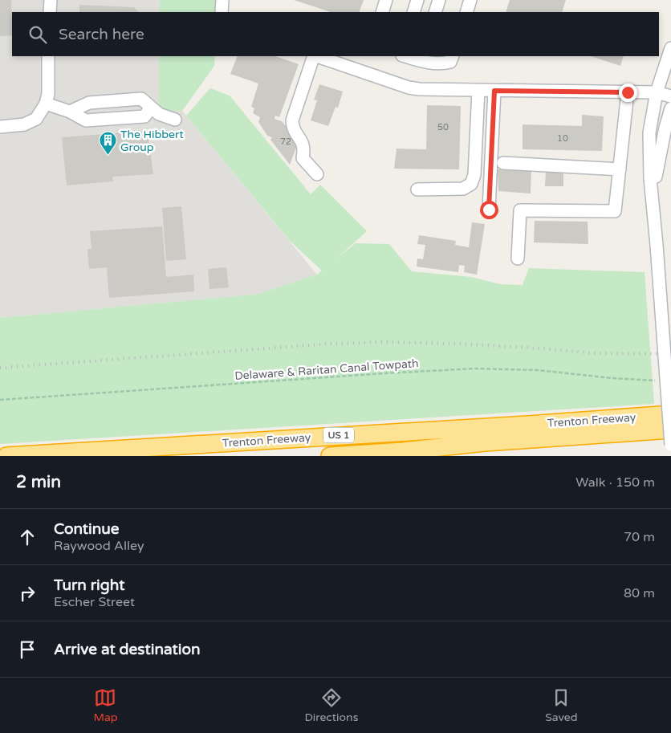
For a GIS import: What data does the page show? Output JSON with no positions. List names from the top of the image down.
{
  "streets": {
    "highway": ["Trenton Freeway", "US 1"],
    "path": ["Delaware & Raritan Canal Towpath"]
  },
  "places": {
    "building": ["The Hibbert Group"]
  },
  "house_numbers": ["50", "10", "72"],
  "page": {
    "search": "Search here",
    "heading": ["2 min", "Walk · 150 m"],
    "list": [
      ["Continue", "Raywood Alley", "70 m"],
      ["Turn right", "Escher Street", "80 m"],
      "Arrive at destination"
    ],
    "nav": ["Map", "Directions", "Saved"]
  }
}
